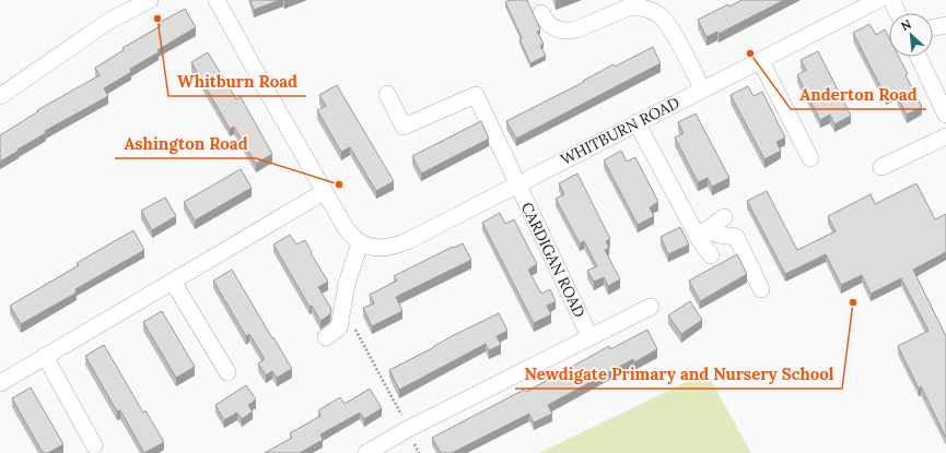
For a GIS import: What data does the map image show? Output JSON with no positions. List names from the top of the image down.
{
  "streets": {
    "street": ["WHITBURN ROAD", "CARDIGAN ROAD"]
  },
  "crossings": [
    ["WHITBURN ROAD", "CARDIGAN ROAD"]
  ],
  "places": [
    "Whitburn Road",
    "Anderton Road",
    "Ashington Road",
    "Newdigate Primary and Nursery School"
  ],
  "north": "top left"
}
